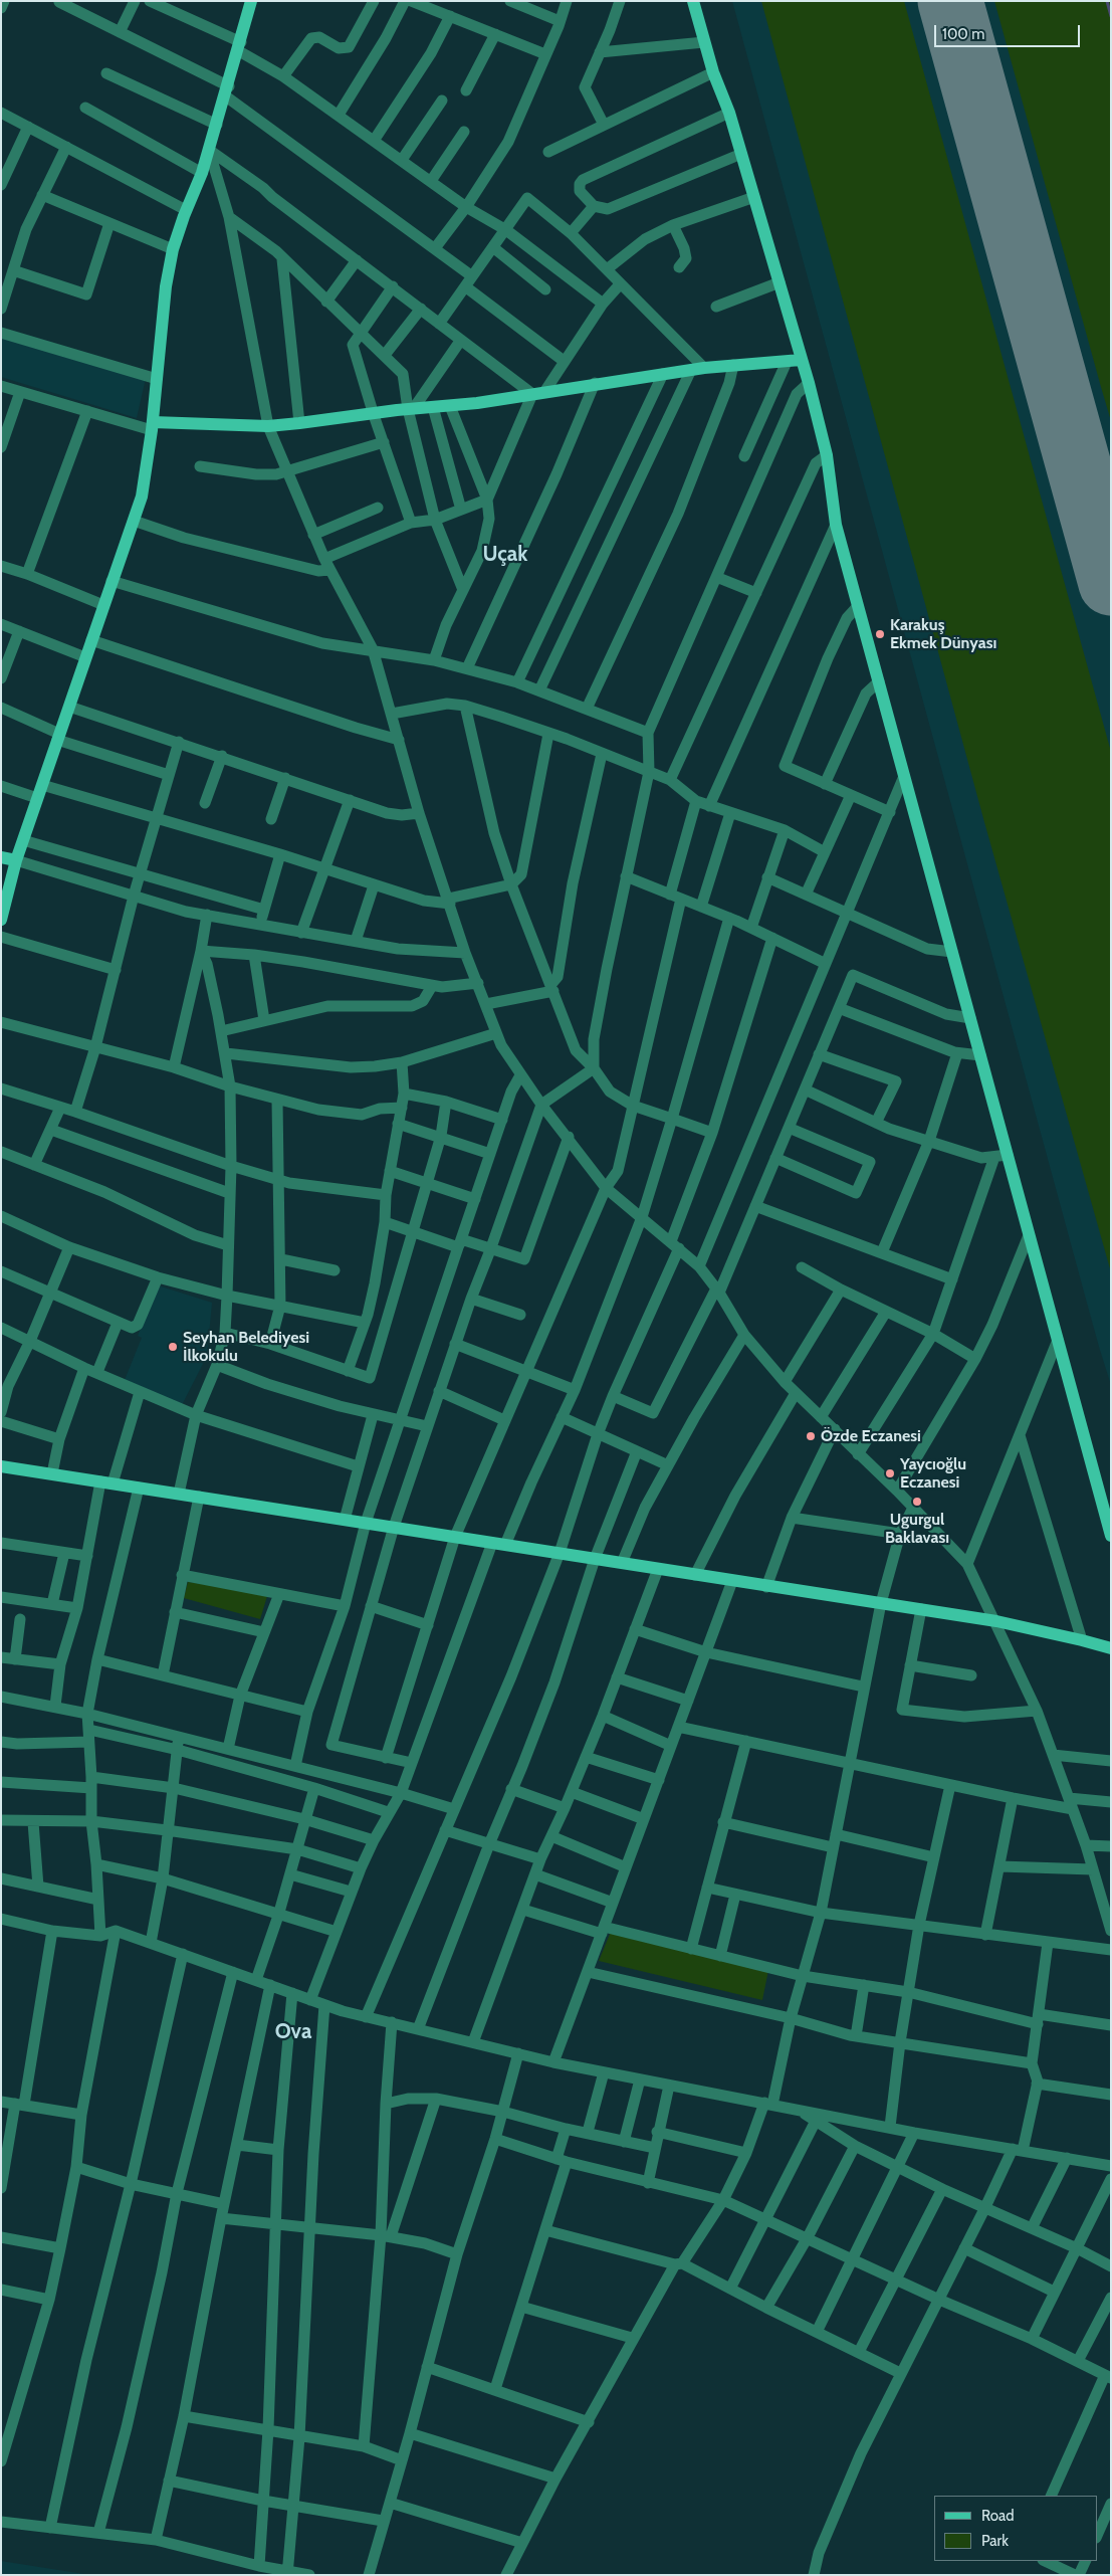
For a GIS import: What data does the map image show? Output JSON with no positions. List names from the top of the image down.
{
  "districts": ["Uçak", "Ova"],
  "places": [
    "Karakuş Ekmek Dünyası",
    "Seyhan Belediyesi İlkokulu",
    "Özde Eczanesi",
    "Yaycıoğlu Eczanesi",
    "Ugurgul Baklavası"
  ],
  "legend": ["Road", "Park"],
  "scale_bar": "100 m"
}
